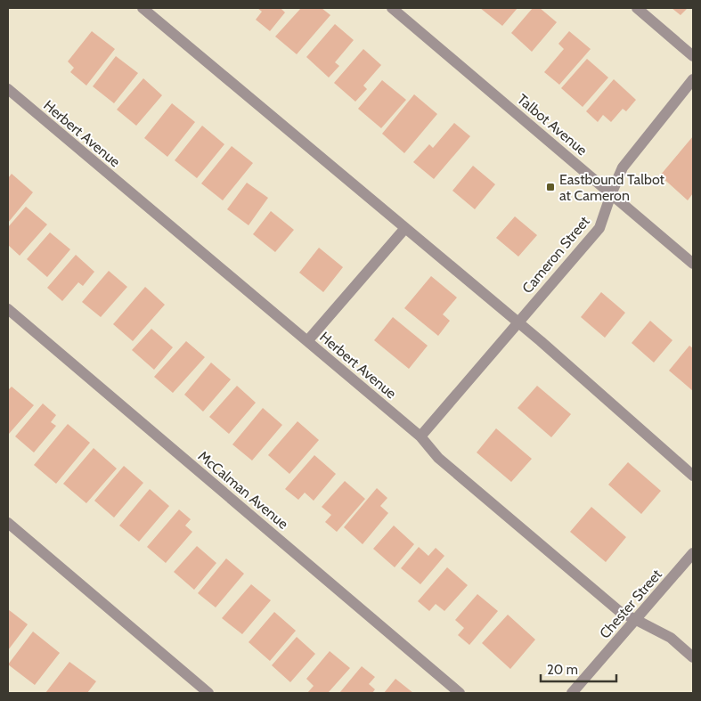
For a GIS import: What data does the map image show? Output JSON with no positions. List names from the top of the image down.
{
  "streets": {
    "street": [
      "Talbot Avenue",
      "Herbert Avenue",
      "Cameron Street",
      "McCalman Avenue",
      "Chester Street"
    ]
  },
  "crossings": [
    ["Talbot Avenue", "Cameron Street"],
    ["Herbert Avenue", "Cameron Street"],
    ["Herbert Avenue", "Chester Street"]
  ],
  "places": {
    "transit": ["Eastbound Talbot at Cameron"]
  },
  "scale_bar": "20 m"
}
